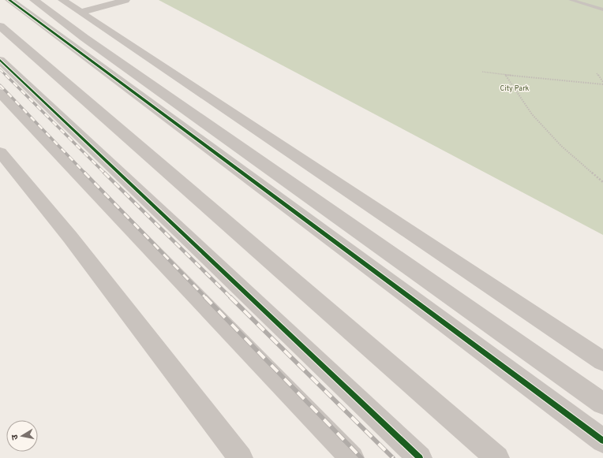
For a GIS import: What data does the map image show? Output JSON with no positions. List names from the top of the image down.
{
  "parks": ["City Park"],
  "north": "left"
}
